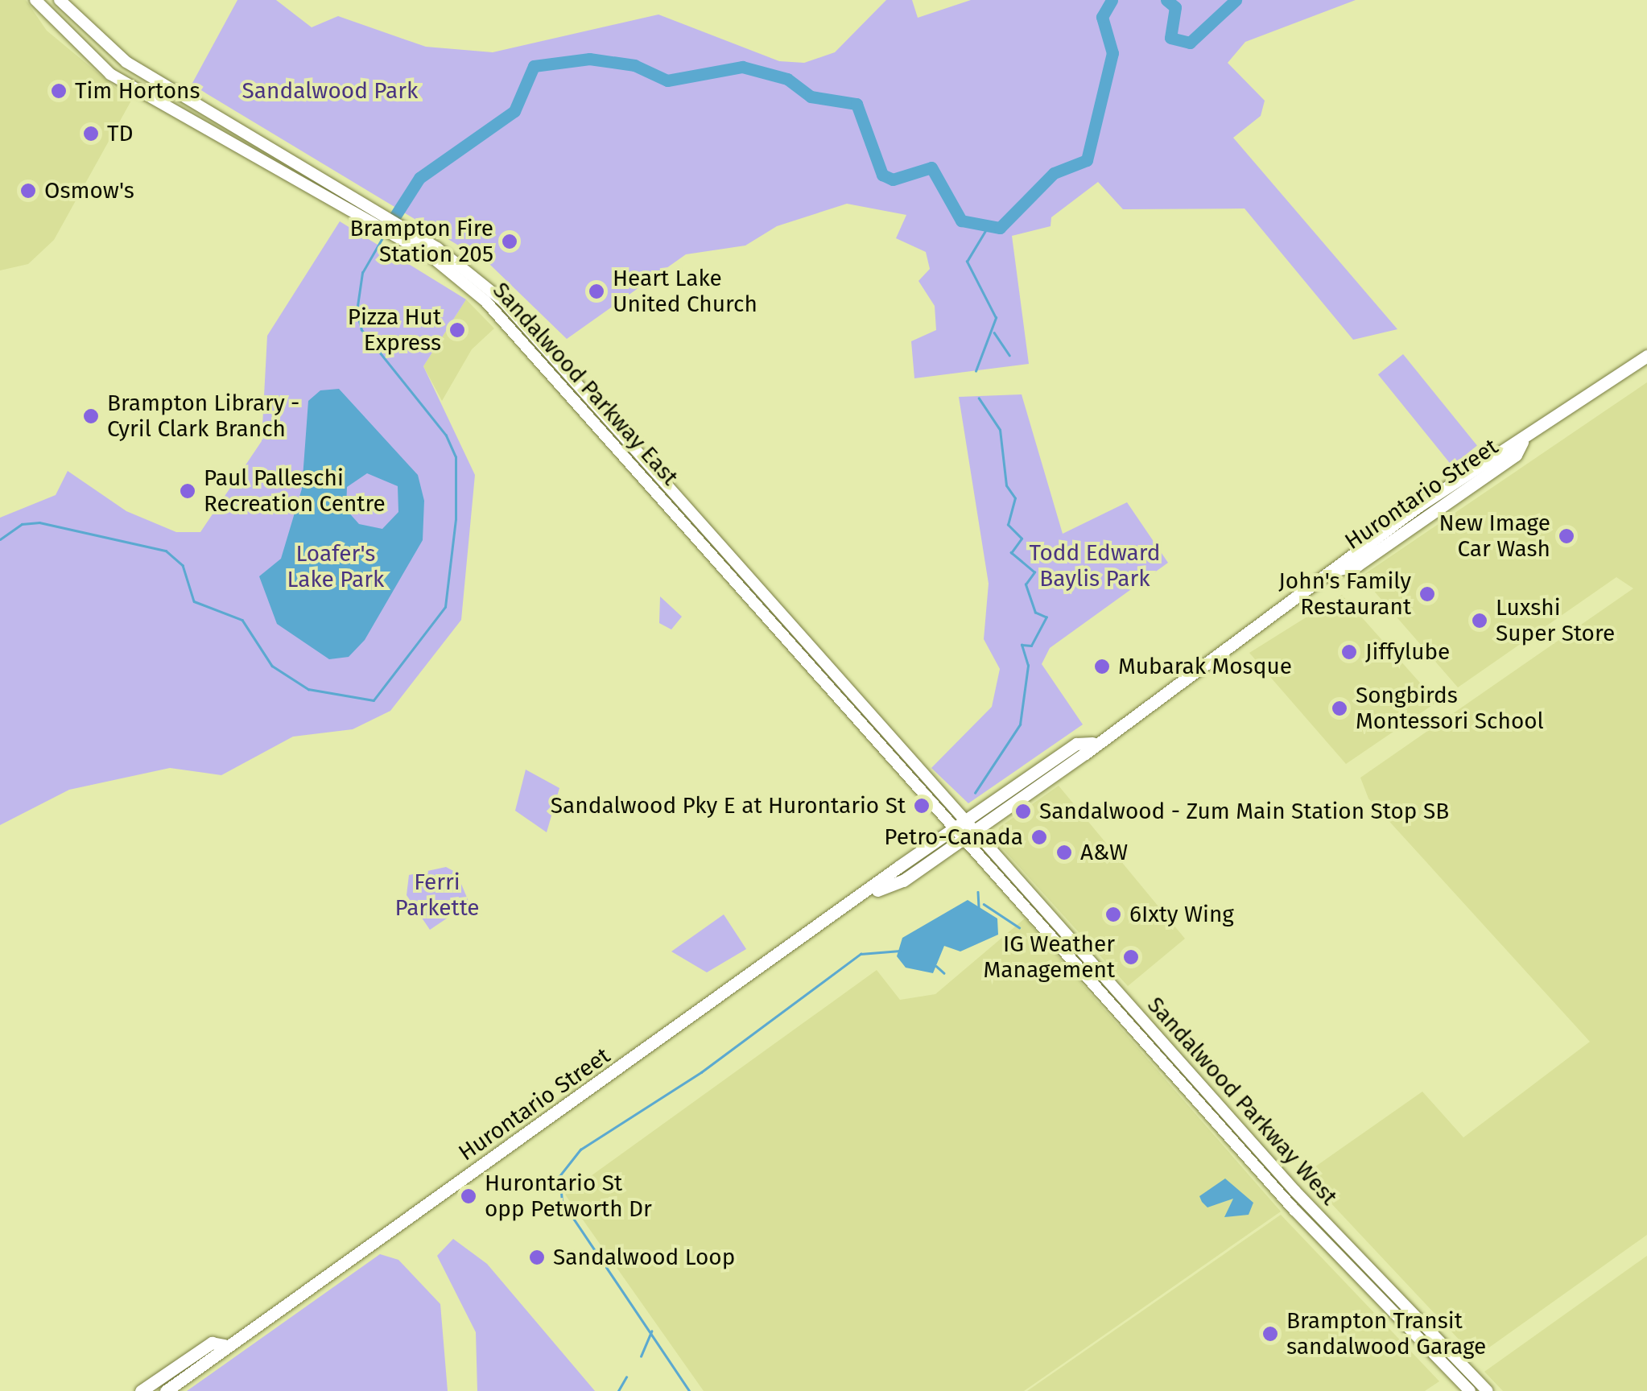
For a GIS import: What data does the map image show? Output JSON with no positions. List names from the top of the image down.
{
  "streets": {
    "main road": ["Sandalwood Parkway East", "Hurontario Street", "Sandalwood Parkway West"]
  },
  "crossings": [
    ["Sandalwood Parkway East", "Hurontario Street"],
    ["Sandalwood Parkway East", "Sandalwood Parkway West"],
    ["Hurontario Street", "Sandalwood Parkway West"]
  ],
  "parks": [
    "Sandalwood Park",
    "Todd Edward Baylis Park",
    "Loafer's Lake Park",
    "Ferri Parkette"
  ],
  "places": [
    "Tim Hortons",
    "TD",
    "Osmow's",
    "Brampton Fire Station 205",
    "Heart Lake United Church",
    "Pizza Hut Express",
    "Brampton Library - Cyril Clark Branch",
    "Paul Palleschi Recreation Centre",
    "New Image Car Wash",
    "John's Family Restaurant",
    "Luxshi Super Store",
    "Jiffylube",
    "Mubarak Mosque",
    "Songbirds Montessori School",
    "Sandalwood Pky E at Hurontario St",
    "Sandalwood - Zum Main Station Stop SB",
    "Petro-Canada",
    "A&W",
    "6Ixty Wing",
    "IG Weather Management",
    "Hurontario St opp Petworth Dr",
    "Sandalwood Loop",
    "Brampton Transit sandalwood Garage"
  ]
}
